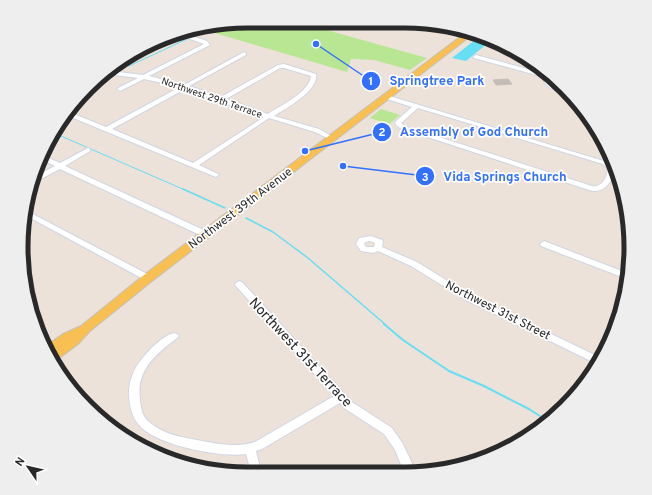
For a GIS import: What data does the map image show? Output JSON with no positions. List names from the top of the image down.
{
  "streets": {
    "main road": ["Northwest 39th Avenue"],
    "street": ["Northwest 29th Terrace", "Northwest 31st Street", "Northwest 31st Terrace"]
  },
  "crossings": [
    ["Northwest 29th Terrace", "Northwest 39th Avenue"]
  ],
  "places": ["Springtree Park", "Assembly of God Church", "Vida Springs Church"],
  "north": "top left"
}
